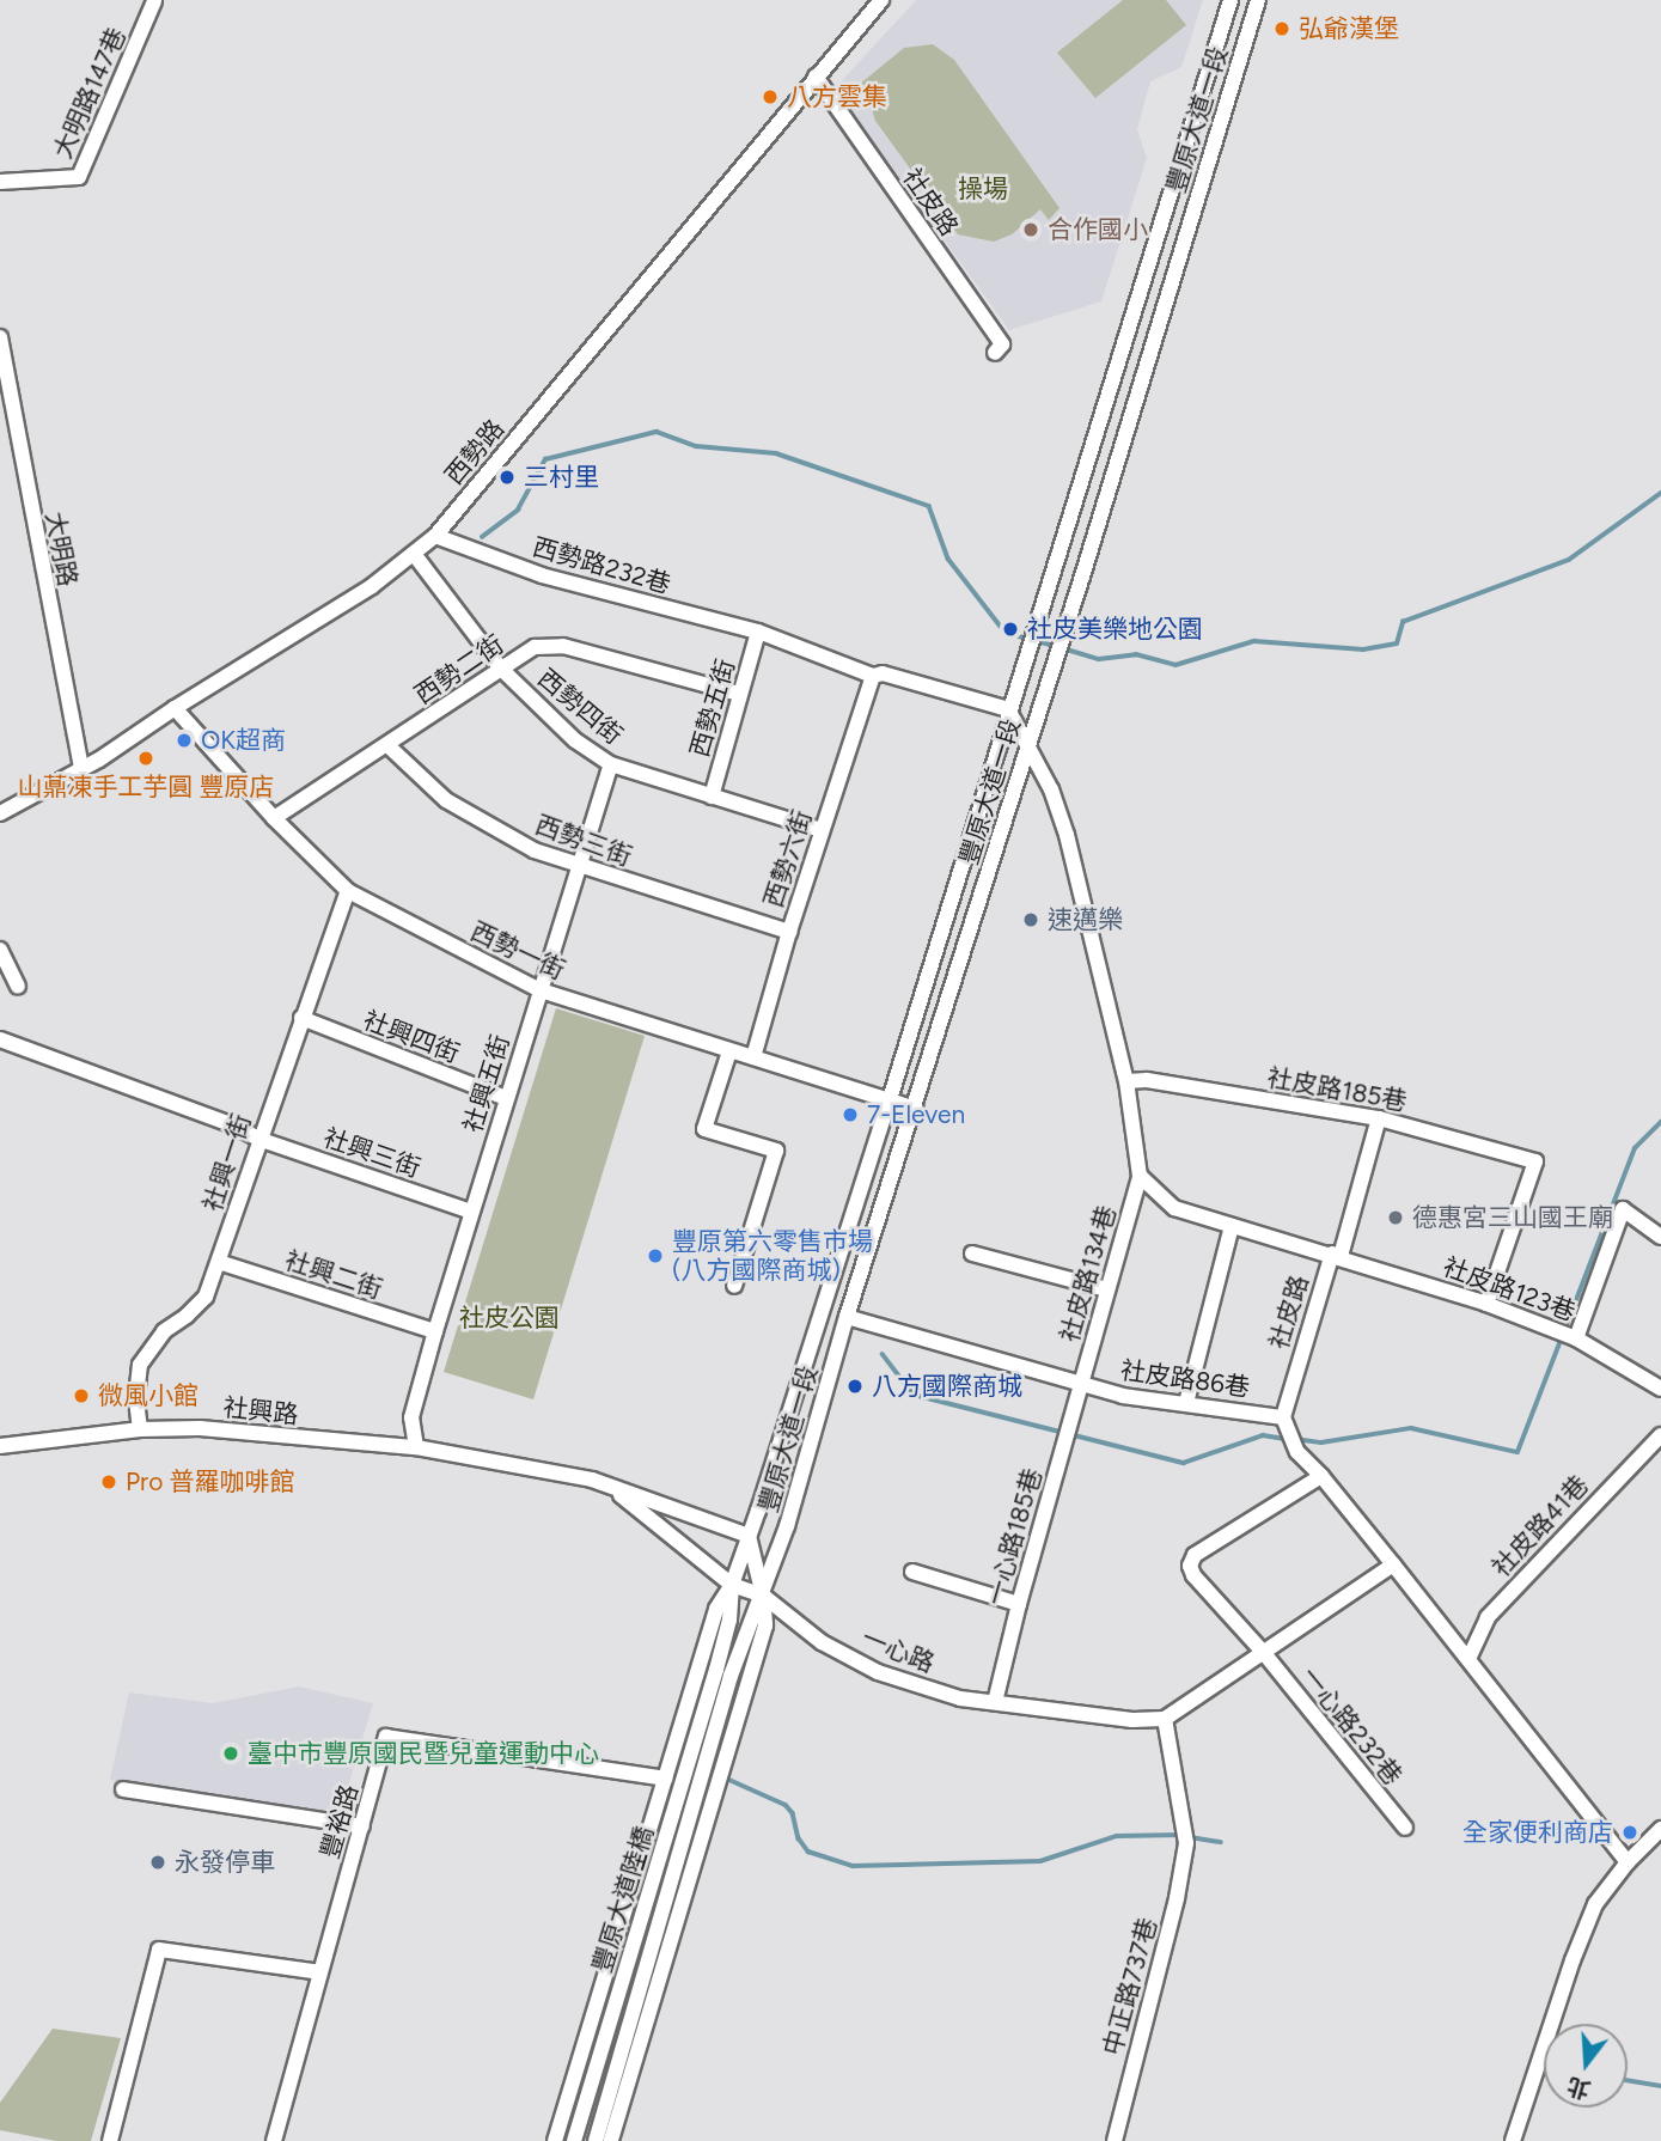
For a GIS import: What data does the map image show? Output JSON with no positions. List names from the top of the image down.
{
  "streets": {
    "street": [
      "大明路147巷",
      "豐原大道一段",
      "社皮路",
      "西勢路",
      "大明路",
      "西勢路232巷",
      "西勢二街",
      "西勢四街",
      "西勢五街",
      "西勢三街",
      "西勢六街",
      "西勢一街",
      "社興四街",
      "社興五街",
      "社皮路185巷",
      "社興三街",
      "社興一街",
      "社皮路134巷",
      "社興二街",
      "社皮路123巷",
      "社皮路86巷",
      "社興路",
      "社皮路41巷",
      "一心路185巷",
      "一心路",
      "一心路232巷",
      "豐裕路",
      "豐原大道陸橋",
      "中正路737巷"
    ]
  },
  "crossings": [
    ["豐原大道一段", "西勢路232巷"],
    ["豐原大道一段", "西勢一街"],
    ["豐原大道一段", "社皮路86巷"],
    ["豐原大道一段", "一心路"],
    ["豐原大道一段", "豐裕路"],
    ["豐原大道一段", "豐原大道陸橋"],
    ["社皮路", "西勢路"],
    ["社皮路", "社皮路134巷"],
    ["社皮路", "社皮路123巷"],
    ["社皮路", "社皮路86巷"],
    ["西勢路", "大明路"],
    ["西勢路", "西勢路232巷"],
    ["西勢路", "西勢四街"],
    ["西勢路", "西勢一街"],
    ["西勢路232巷", "西勢五街"],
    ["西勢路232巷", "西勢六街"],
    ["西勢二街", "西勢四街"],
    ["西勢二街", "西勢五街"],
    ["西勢二街", "西勢三街"],
    ["西勢二街", "西勢一街"],
    ["西勢四街", "西勢五街"],
    ["西勢四街", "西勢六街"],
    ["西勢四街", "社興五街"],
    ["西勢三街", "西勢六街"],
    ["西勢三街", "社興五街"],
    ["西勢六街", "西勢一街"],
    ["西勢一街", "社興五街"],
    ["西勢一街", "社興一街"],
    ["社興四街", "社興五街"],
    ["社興四街", "社興一街"],
    ["社興五街", "社興三街"],
    ["社興五街", "社興二街"],
    ["社興五街", "社興路"],
    ["社皮路185巷", "社皮路123巷"],
    ["社興三街", "社興一街"],
    ["社興一街", "社興二街"],
    ["社興一街", "社興路"],
    ["社皮路134巷", "社皮路86巷"],
    ["社皮路134巷", "一心路185巷"],
    ["社皮路86巷", "一心路185巷"],
    ["一心路185巷", "一心路"],
    ["一心路", "中正路737巷"]
  ],
  "parks": ["操場", "社皮公園"],
  "places": [
    "弘爺漢堡",
    "八方雲集",
    "合作國小",
    "三村里",
    "社皮美樂地公園",
    "OK超商",
    "山薡凍手工芋圓 豐原店",
    "速邁樂",
    "7-Eleven",
    "德惠宮三山國王廟",
    "豐原第六零售市場 (八方國際商城)",
    "八方國際商城",
    "微風小館",
    "Pro 普羅咖啡館",
    "臺中市豐原國民暨兒童運動中心",
    "全家便利商店",
    "永發停車"
  ],
  "north": "bottom"
}
